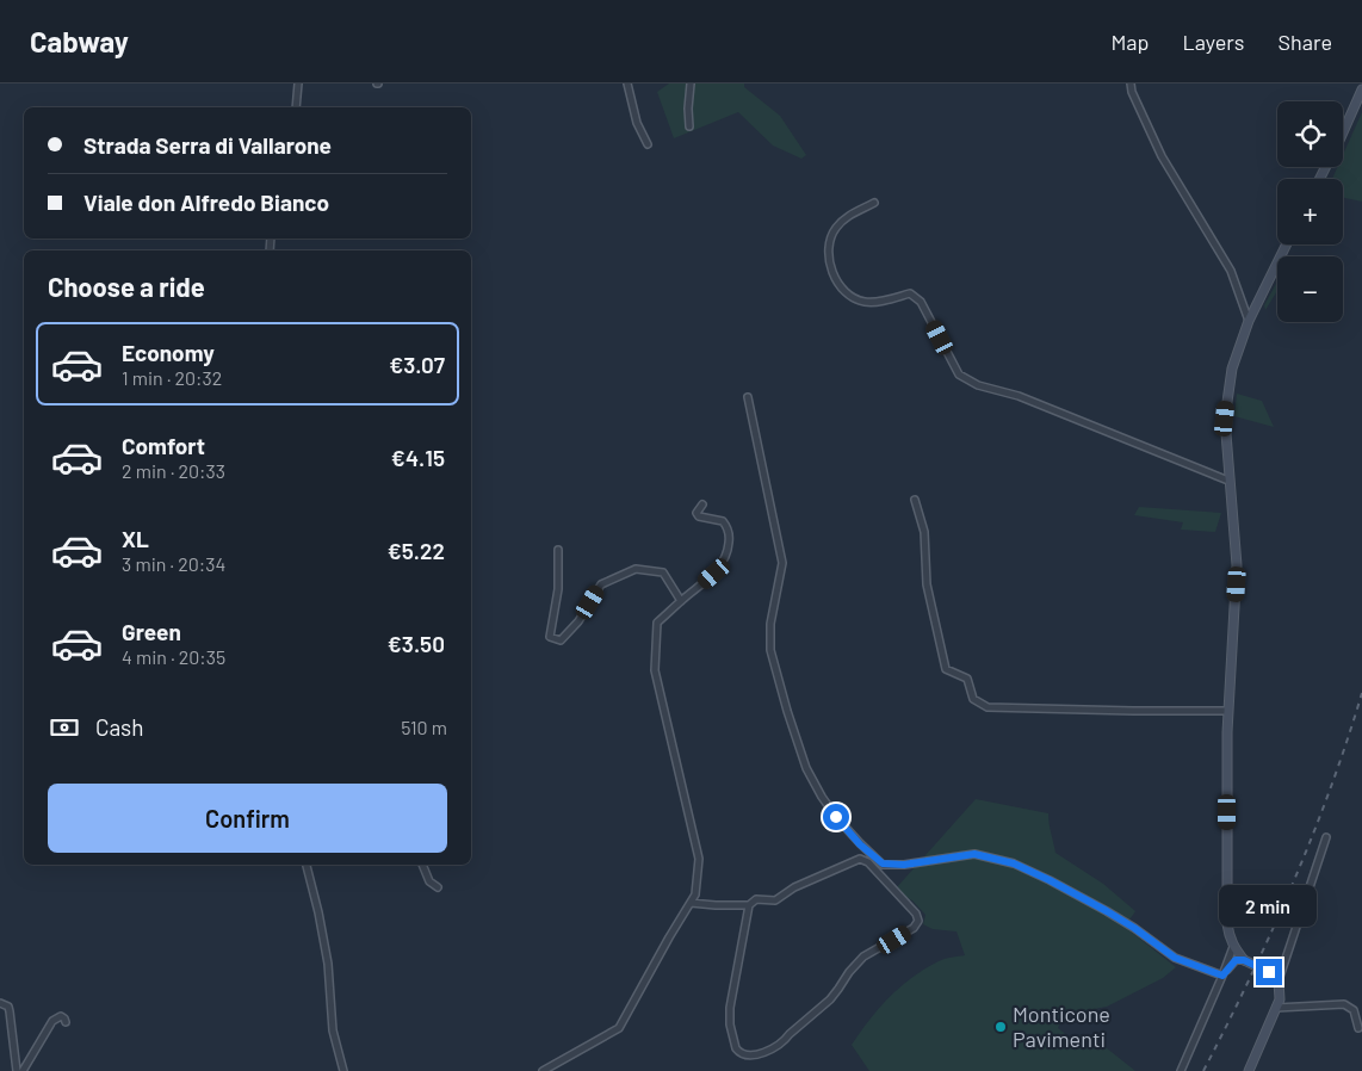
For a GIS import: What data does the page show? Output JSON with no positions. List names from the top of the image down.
{
  "places": ["Monticone Pavimenti"],
  "page": {
    "header": "Cabway",
    "nav": ["Map", "Layers", "Share"],
    "map_buttons": ["+", "−"],
    "banner": ["Strada Serra di Vallarone", "Viale don Alfredo Bianco"],
    "heading": "Choose a ride",
    "list": [
      {
        "name": "Economy",
        "note": "1 min · 20:32",
        "value": "€3.07"
      },
      {
        "name": "Comfort",
        "note": "2 min · 20:33",
        "value": "€4.15"
      },
      {
        "name": "XL",
        "note": "3 min · 20:34",
        "value": "€5.22"
      },
      {
        "name": "Green",
        "note": "4 min · 20:35",
        "value": "€3.50"
      }
    ],
    "pay": ["Cash", "510 m"],
    "buttons": "Confirm",
    "bubble": "2 min"
  }
}
